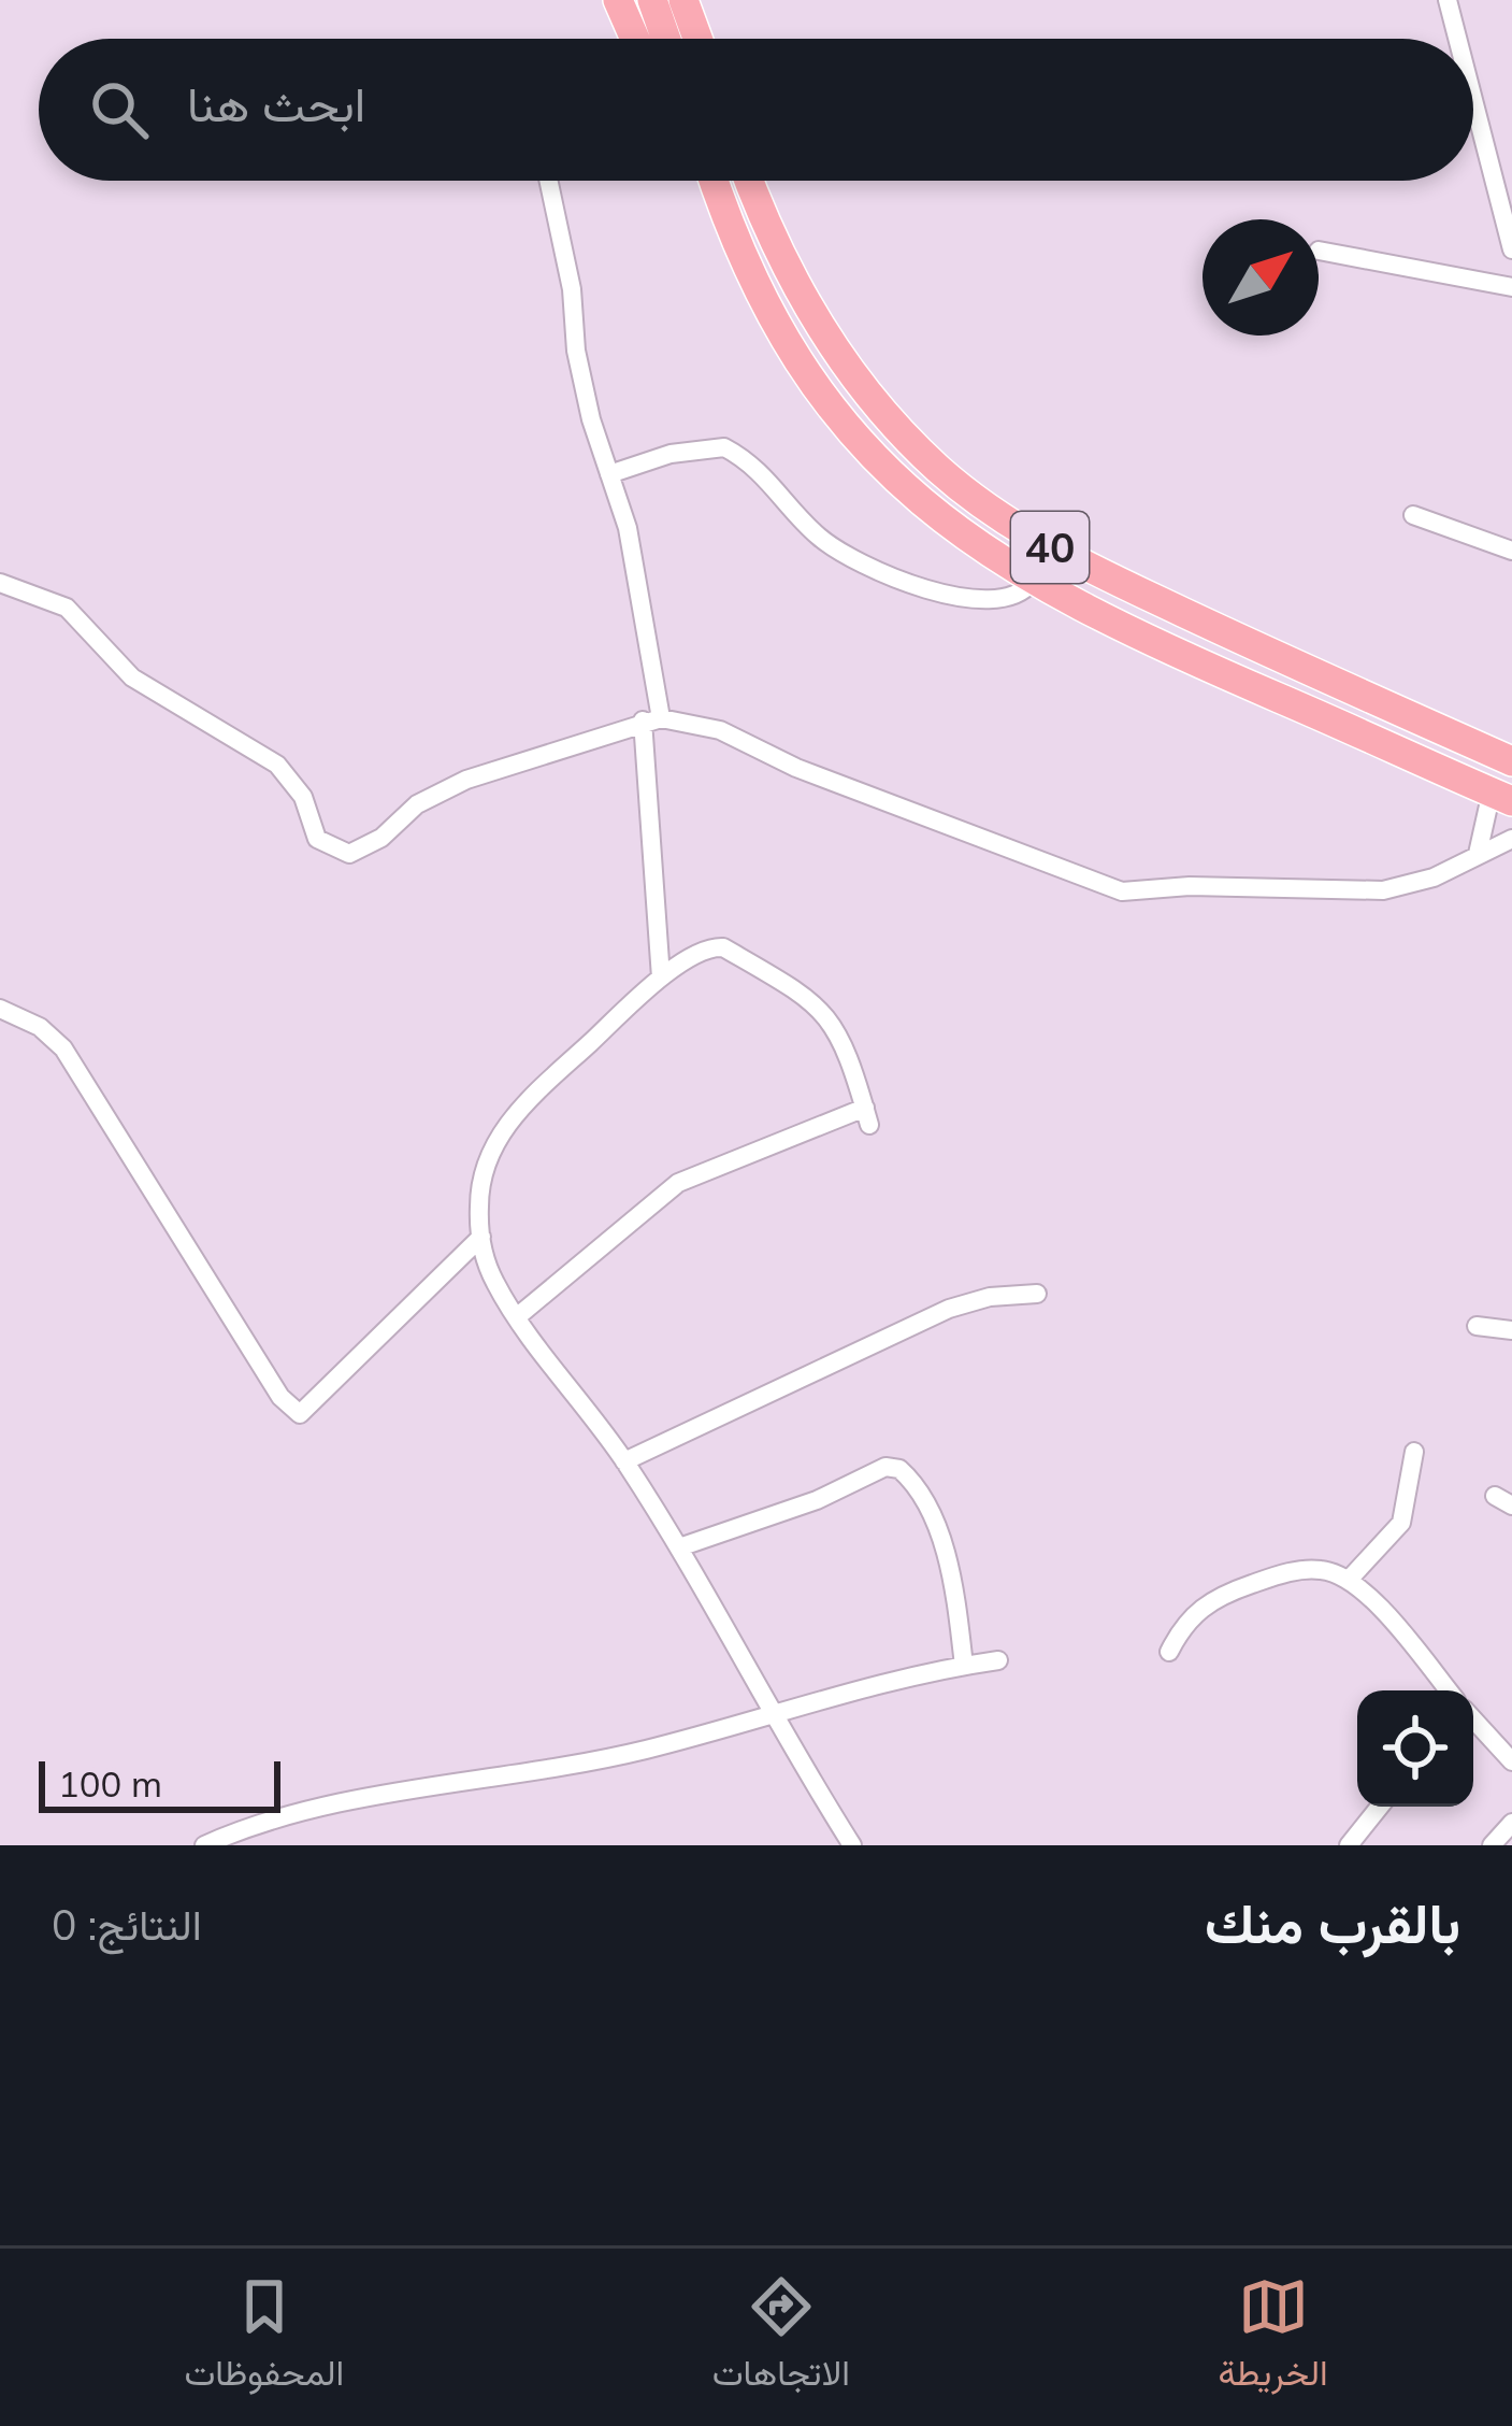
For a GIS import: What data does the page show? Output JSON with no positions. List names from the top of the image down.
{
  "streets": {
    "highway": ["40"]
  },
  "scale_bar": "100 m",
  "north": "top right",
  "page": {
    "search": "ابحث هنا",
    "scale": "100 m",
    "heading": ["بالقرب منك", "النتائج: 0"],
    "nav": ["الخريطة", "الاتجاهات", "المحفوظات"]
  }
}
